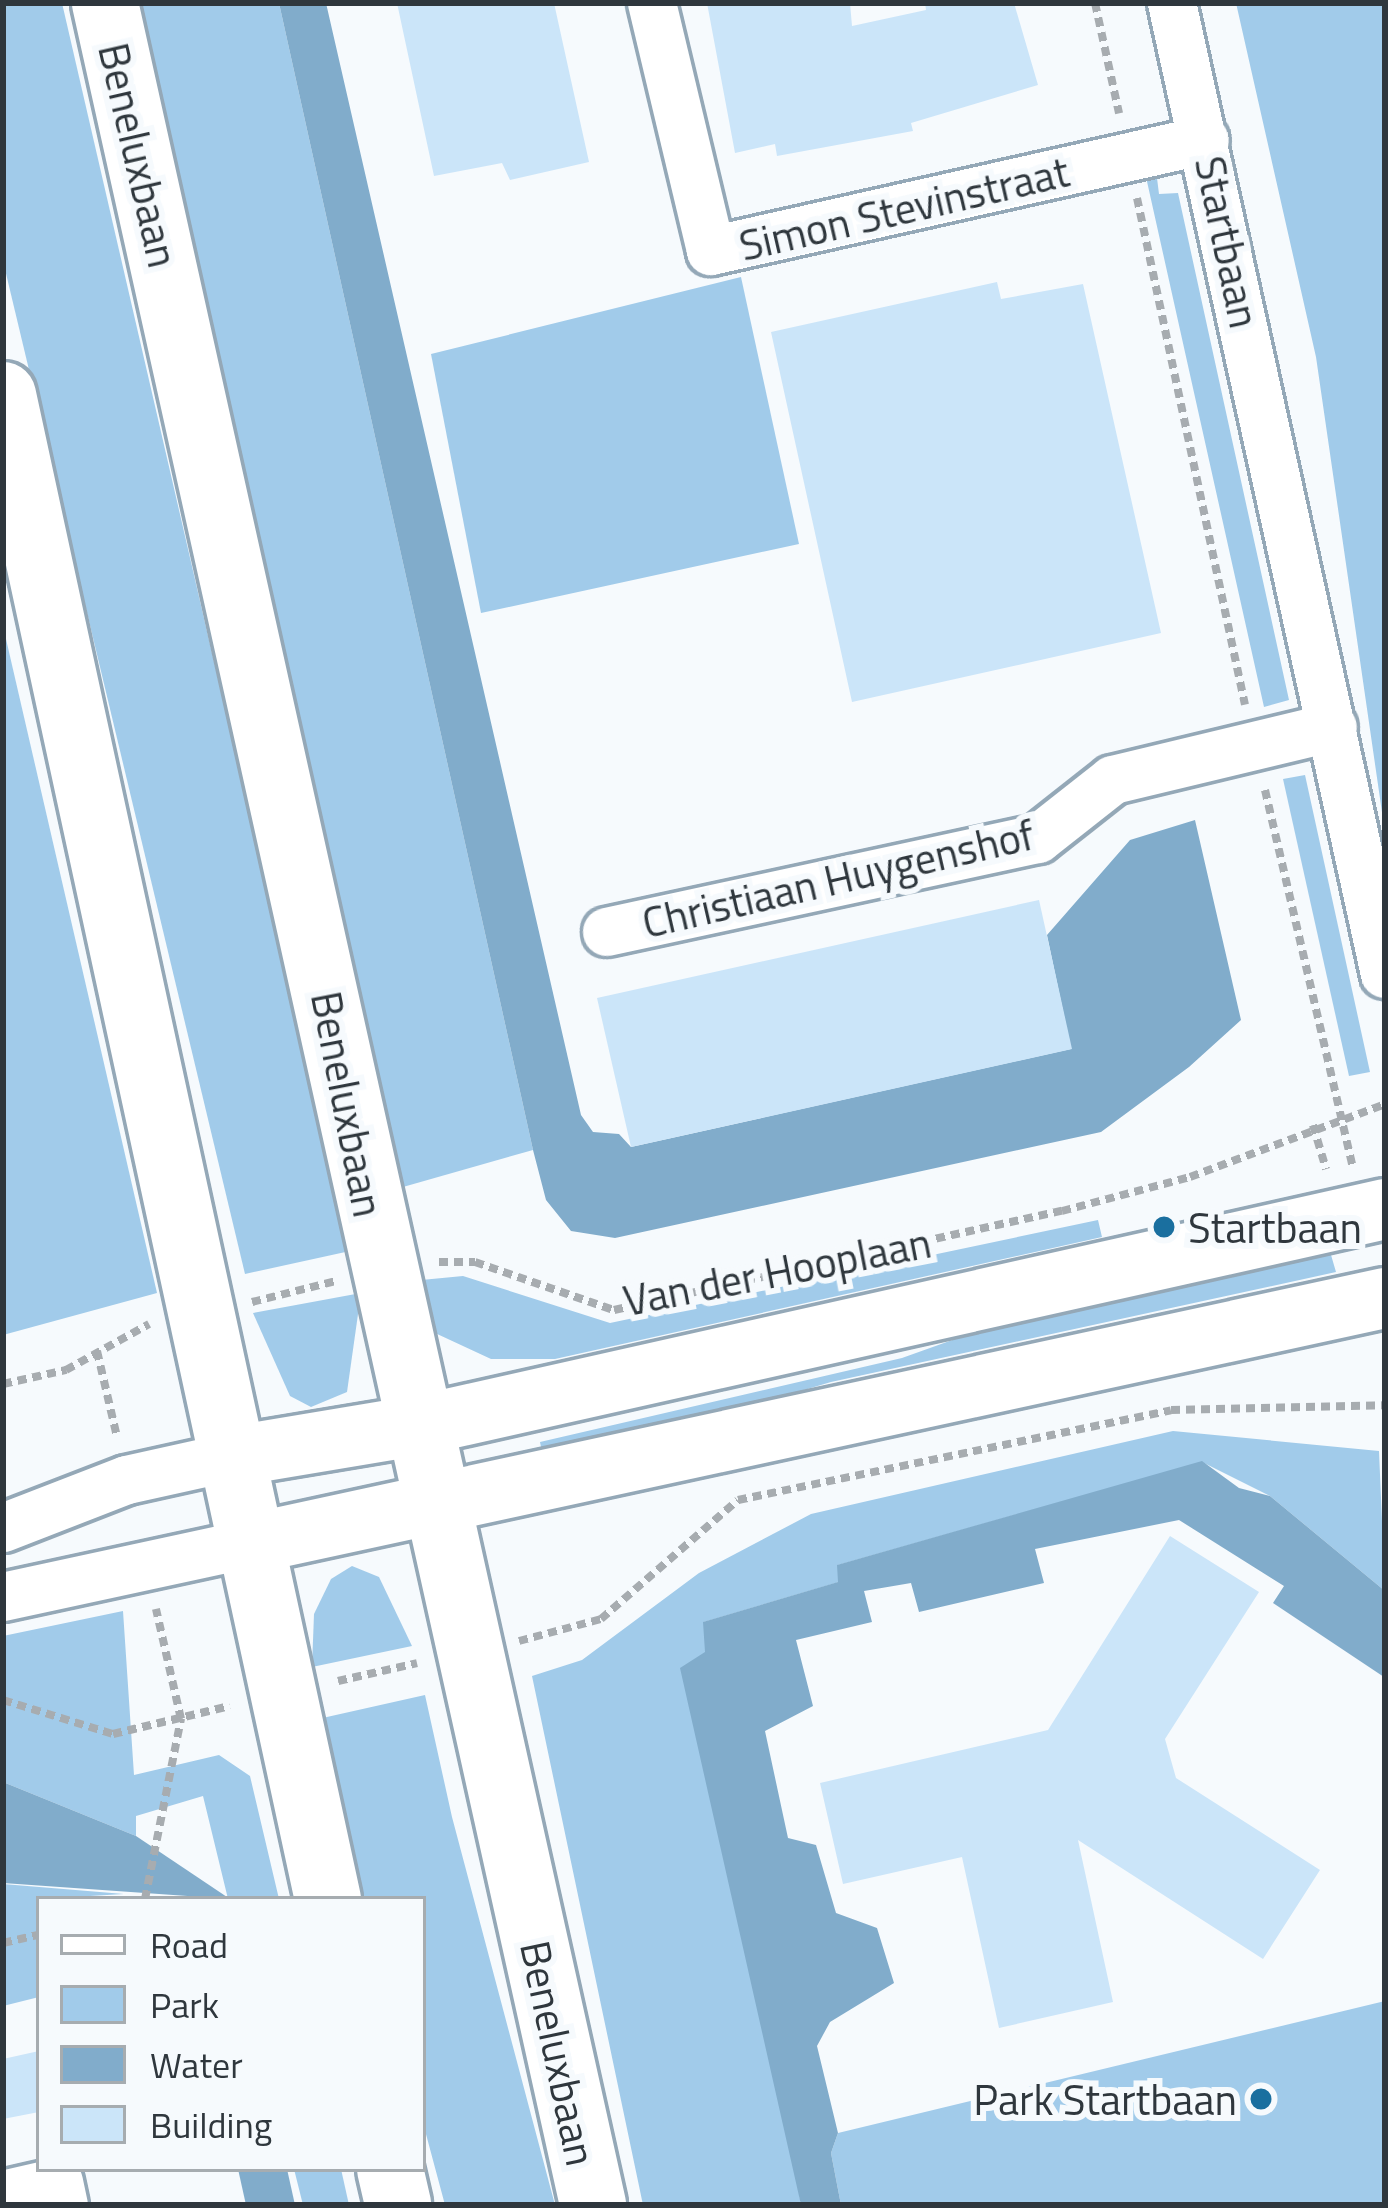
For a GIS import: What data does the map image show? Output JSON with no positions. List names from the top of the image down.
{
  "streets": {
    "main road": ["Beneluxbaan"],
    "street": [
      "Simon Stevinstraat",
      "Startbaan",
      "Christiaan Huygenshof",
      "Van der Hooplaan"
    ]
  },
  "crossings": [
    ["Beneluxbaan", "Van der Hooplaan"],
    ["Simon Stevinstraat", "Startbaan"],
    ["Startbaan", "Christiaan Huygenshof"]
  ],
  "places": ["Startbaan", "Park Startbaan"],
  "legend": [
    "Road",
    "Park",
    "Water",
    "Building"
  ]
}
